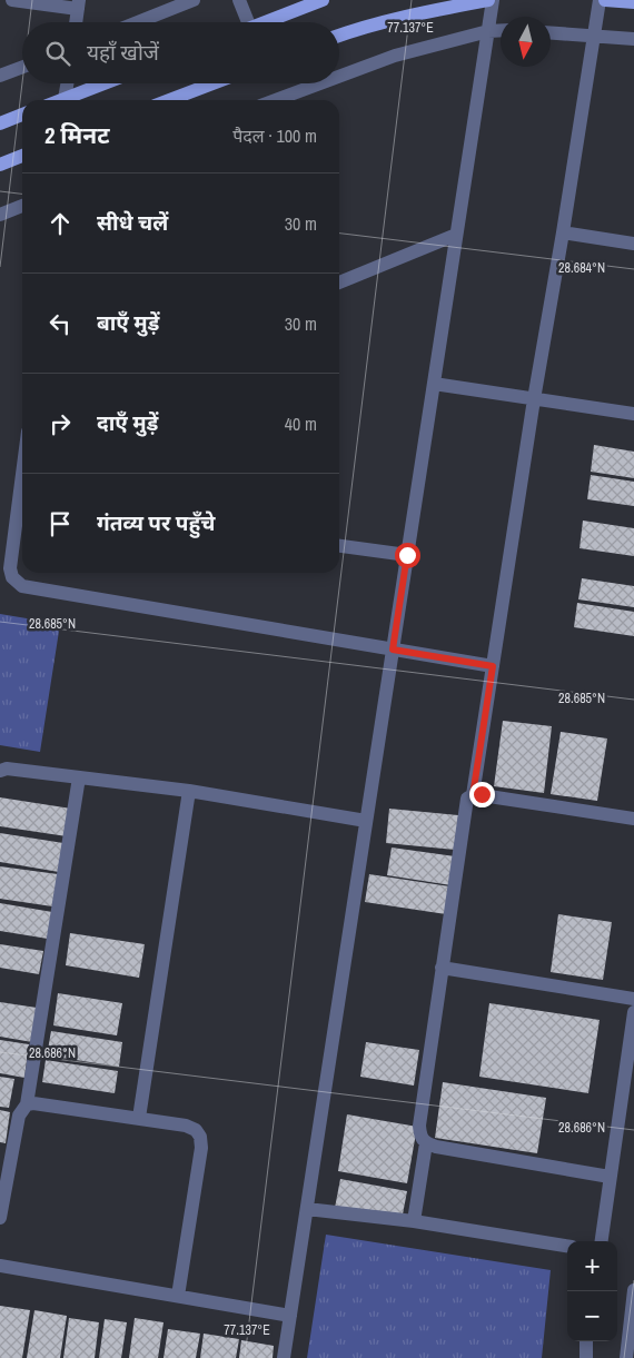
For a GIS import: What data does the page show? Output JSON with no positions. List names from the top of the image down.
{
  "north": "bottom",
  "page": {
    "search": "यहाँ खोजें",
    "heading": ["2 मिनट", "पैदल · 100 m"],
    "list": [
      ["सीधे चलें", "30 m"],
      ["बाएँ मुड़ें", "30 m"],
      ["दाएँ मुड़ें", "40 m"],
      "गंतव्य पर पहुँचे"
    ],
    "map_buttons": ["+", "−"]
  },
  "coordinates": [
    "77.137°E",
    "28.684°N",
    "28.685°N",
    "28.686°N"
  ]
}
